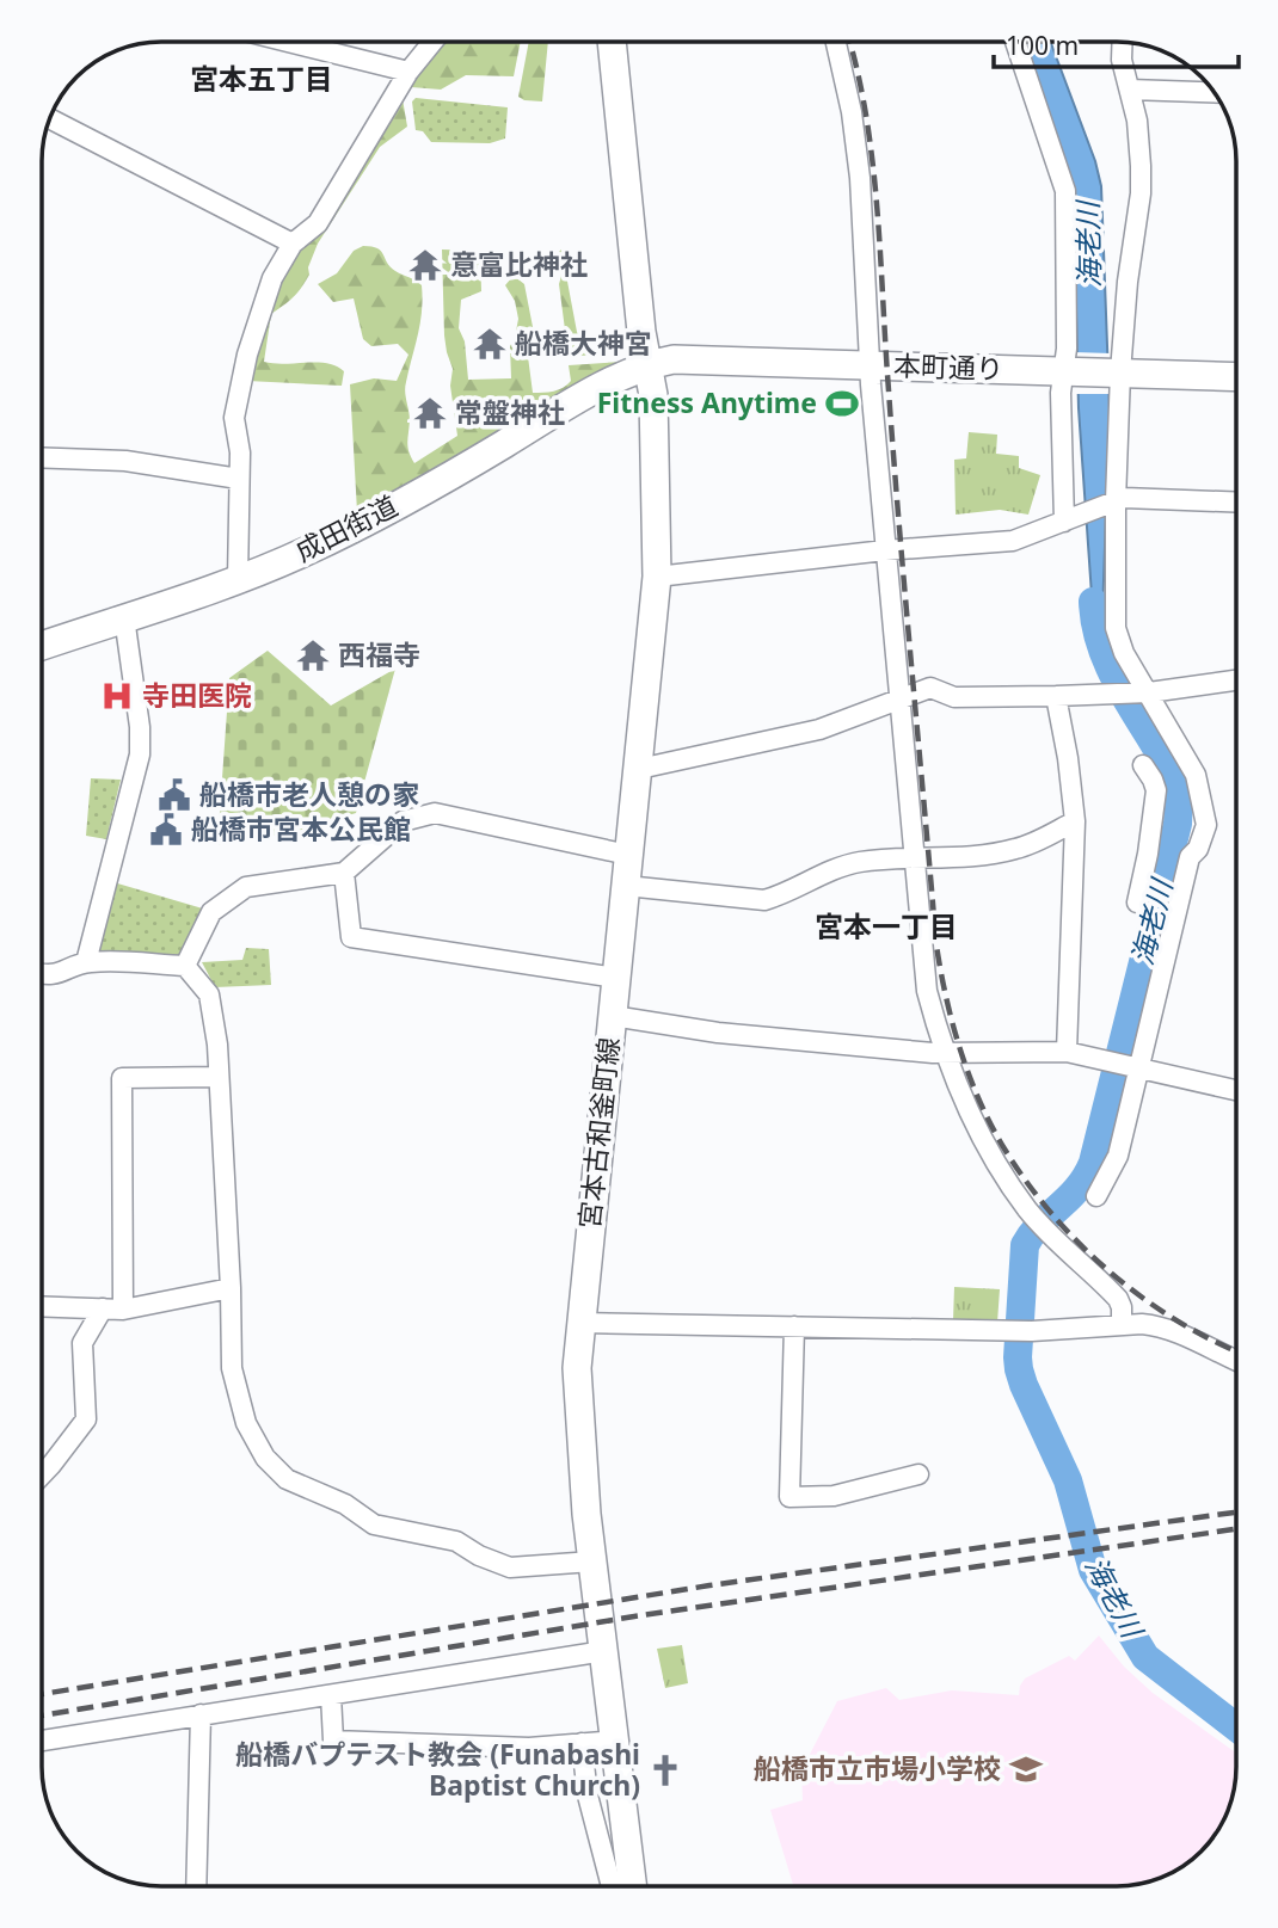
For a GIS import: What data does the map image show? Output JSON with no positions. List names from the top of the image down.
{
  "streets": {
    "street": ["本町通り", "成田街道", "宮本古和釜町線"]
  },
  "crossings": [
    ["本町通り", "成田街道"],
    ["本町通り", "宮本古和釜町線"],
    ["成田街道", "宮本古和釜町線"]
  ],
  "districts": ["宮本五丁目", "宮本一丁目"],
  "water": ["海老川"],
  "places": {
    "temple": [
      "意富比神社",
      "船橋大神宮",
      "常盤神社",
      "西福寺"
    ],
    "sports": ["Fitness Anytime"],
    "hospital": ["寺田医院"],
    "public building": ["船橋市老人憩の家", "船橋市宮本公民館"],
    "school or university": ["船橋市立市場小学校"],
    "church": ["船橋バプテスト教会 (Funabashi Baptist Church)"]
  },
  "scale_bar": "100 m"
}
